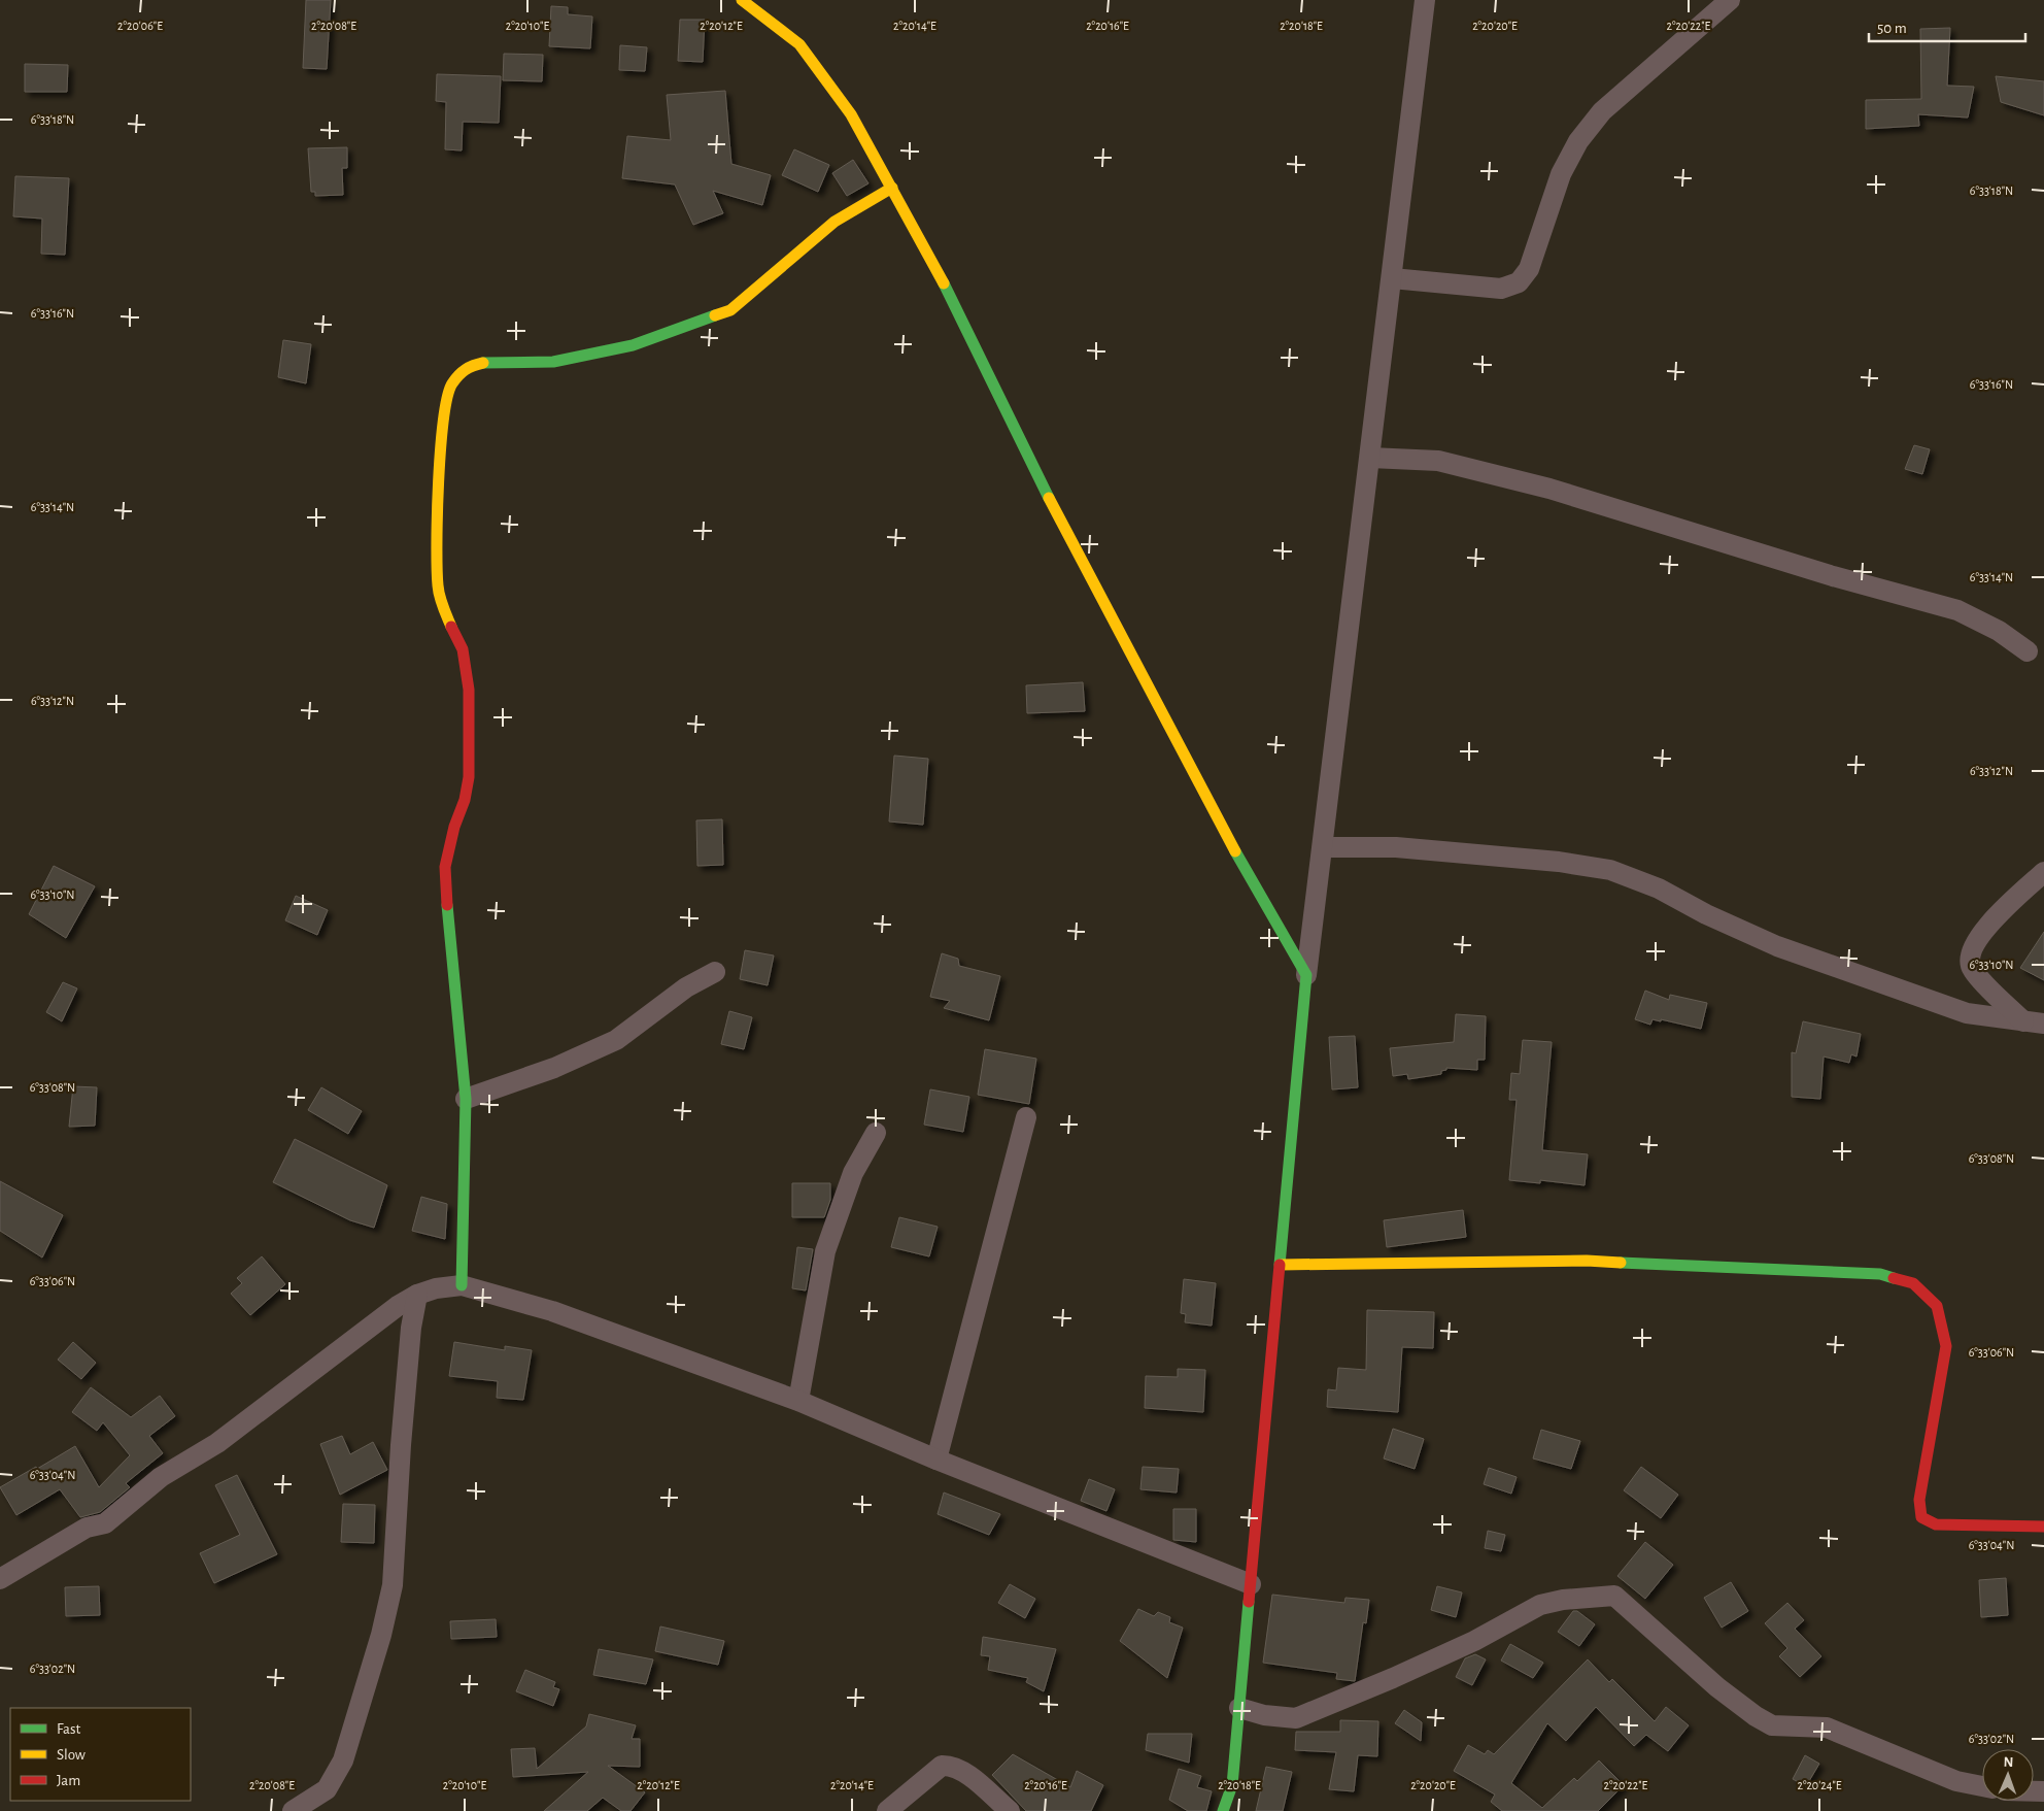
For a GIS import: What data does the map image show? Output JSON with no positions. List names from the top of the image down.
{
  "legend": ["Fast", "Slow", "Jam"],
  "scale_bar": "50 m",
  "north": "top",
  "coordinates": [
    "2°20'06\"E",
    "2°20'08\"E",
    "2°20'10\"E",
    "2°20'12\"E",
    "2°20'14\"E",
    "2°20'16\"E",
    "2°20'18\"E",
    "2°20'20\"E",
    "2°20'22\"E",
    "6°33'18\"N",
    "6°33'16\"N",
    "6°33'14\"N",
    "6°33'12\"N",
    "6°33'10\"N",
    "6°33'08\"N",
    "6°33'06\"N",
    "6°33'04\"N",
    "6°33'02\"N",
    "2°20'24\"E"
  ]
}
